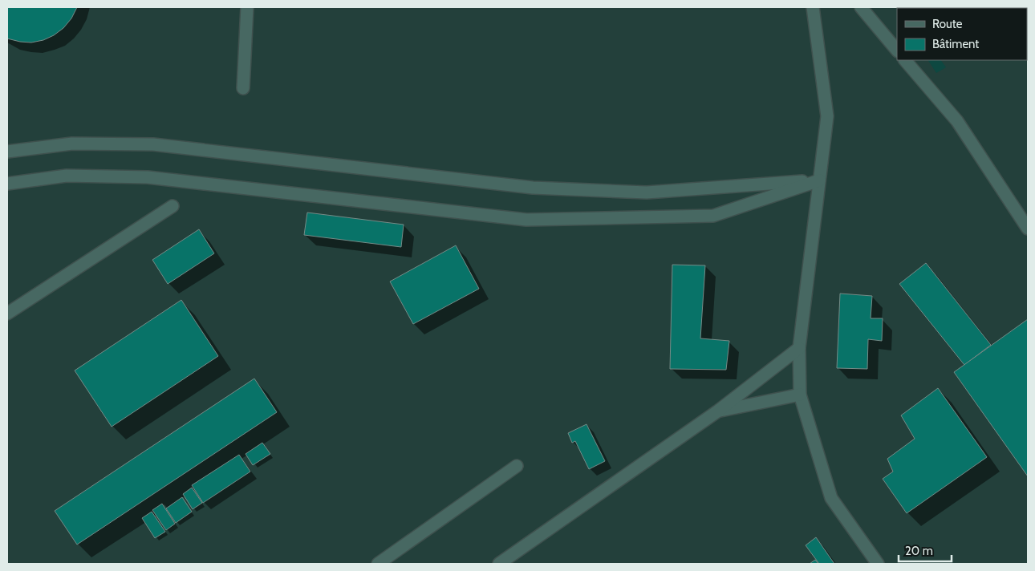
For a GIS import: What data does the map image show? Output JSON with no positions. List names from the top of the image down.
{
  "legend": ["Route", "Bâtiment"],
  "scale_bar": "20 m"
}
